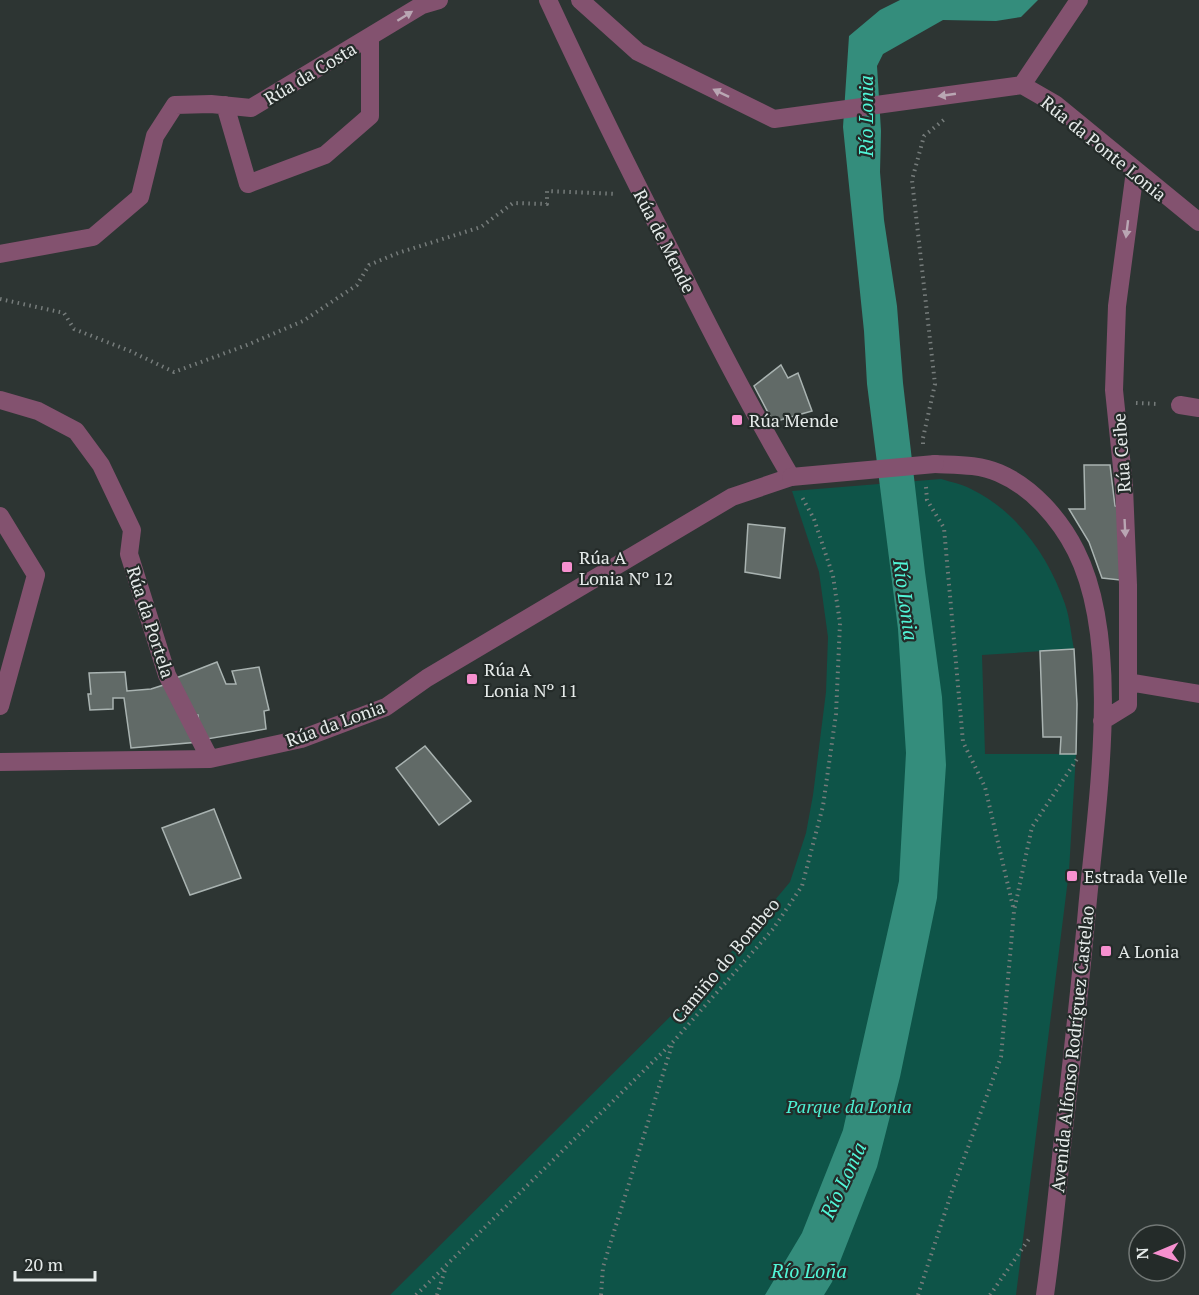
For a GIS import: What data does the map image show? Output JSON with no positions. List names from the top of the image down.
{
  "streets": {
    "street": [
      "Rúa da Costa",
      "Rúa da Ponte Lonia",
      "Rúa de Mende",
      "Rúa Ceibe",
      "Rúa da Portela",
      "Rúa da Lonia",
      "Avenida Alfonso Rodríguez Castelao"
    ],
    "path": ["Camiño do Bombeo"]
  },
  "crossings": [
    ["Rúa da Ponte Lonia", "Rúa Ceibe"],
    ["Rúa de Mende", "Rúa da Lonia"],
    ["Rúa de Mende", "Camiño do Bombeo"],
    ["Rúa de Mende", "Avenida Alfonso Rodríguez Castelao"],
    ["Rúa Ceibe", "Avenida Alfonso Rodríguez Castelao"],
    ["Rúa da Portela", "Rúa da Lonia"],
    ["Rúa da Lonia", "Camiño do Bombeo"],
    ["Rúa da Lonia", "Avenida Alfonso Rodríguez Castelao"],
    ["Camiño do Bombeo", "Avenida Alfonso Rodríguez Castelao"]
  ],
  "one_way": ["Rúa Ceibe"],
  "water": ["Río Lonia", "Río Loña"],
  "parks": ["Parque da Lonia"],
  "places": {
    "transit": [
      "Rúa Mende",
      "Rúa A Lonia Nº 12",
      "Rúa A Lonia Nº 11",
      "Estrada Velle",
      "A Lonia"
    ]
  },
  "scale_bar": "20 m",
  "north": "left"
}
